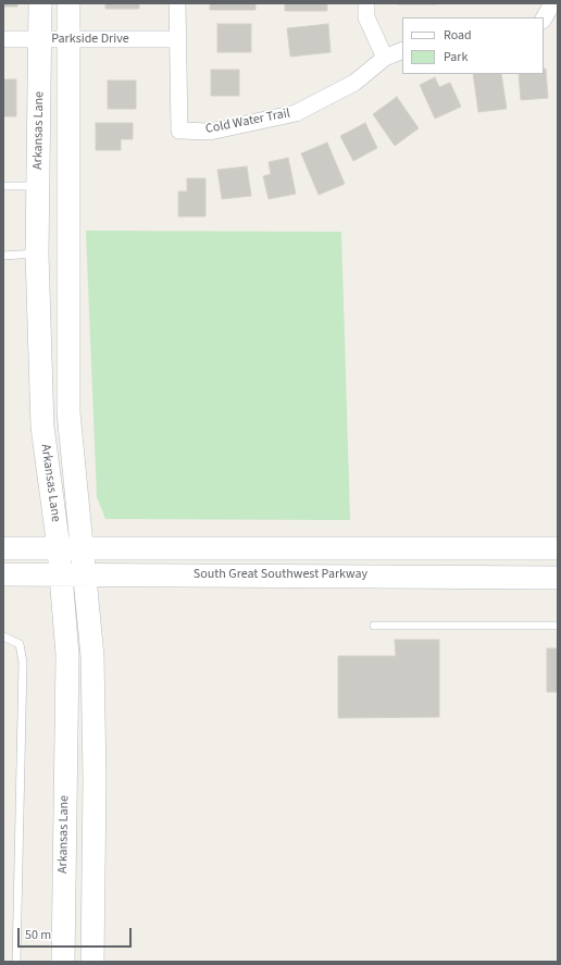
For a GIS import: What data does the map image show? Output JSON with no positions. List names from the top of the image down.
{
  "streets": {
    "main road": ["Arkansas Lane", "South Great Southwest Parkway"],
    "street": ["Parkside Drive", "Cold Water Trail"]
  },
  "crossings": [
    ["Parkside Drive", "Cold Water Trail"],
    ["Parkside Drive", "Arkansas Lane"],
    ["Arkansas Lane", "South Great Southwest Parkway"]
  ],
  "legend": ["Road", "Park"],
  "scale_bar": "50 m"
}
